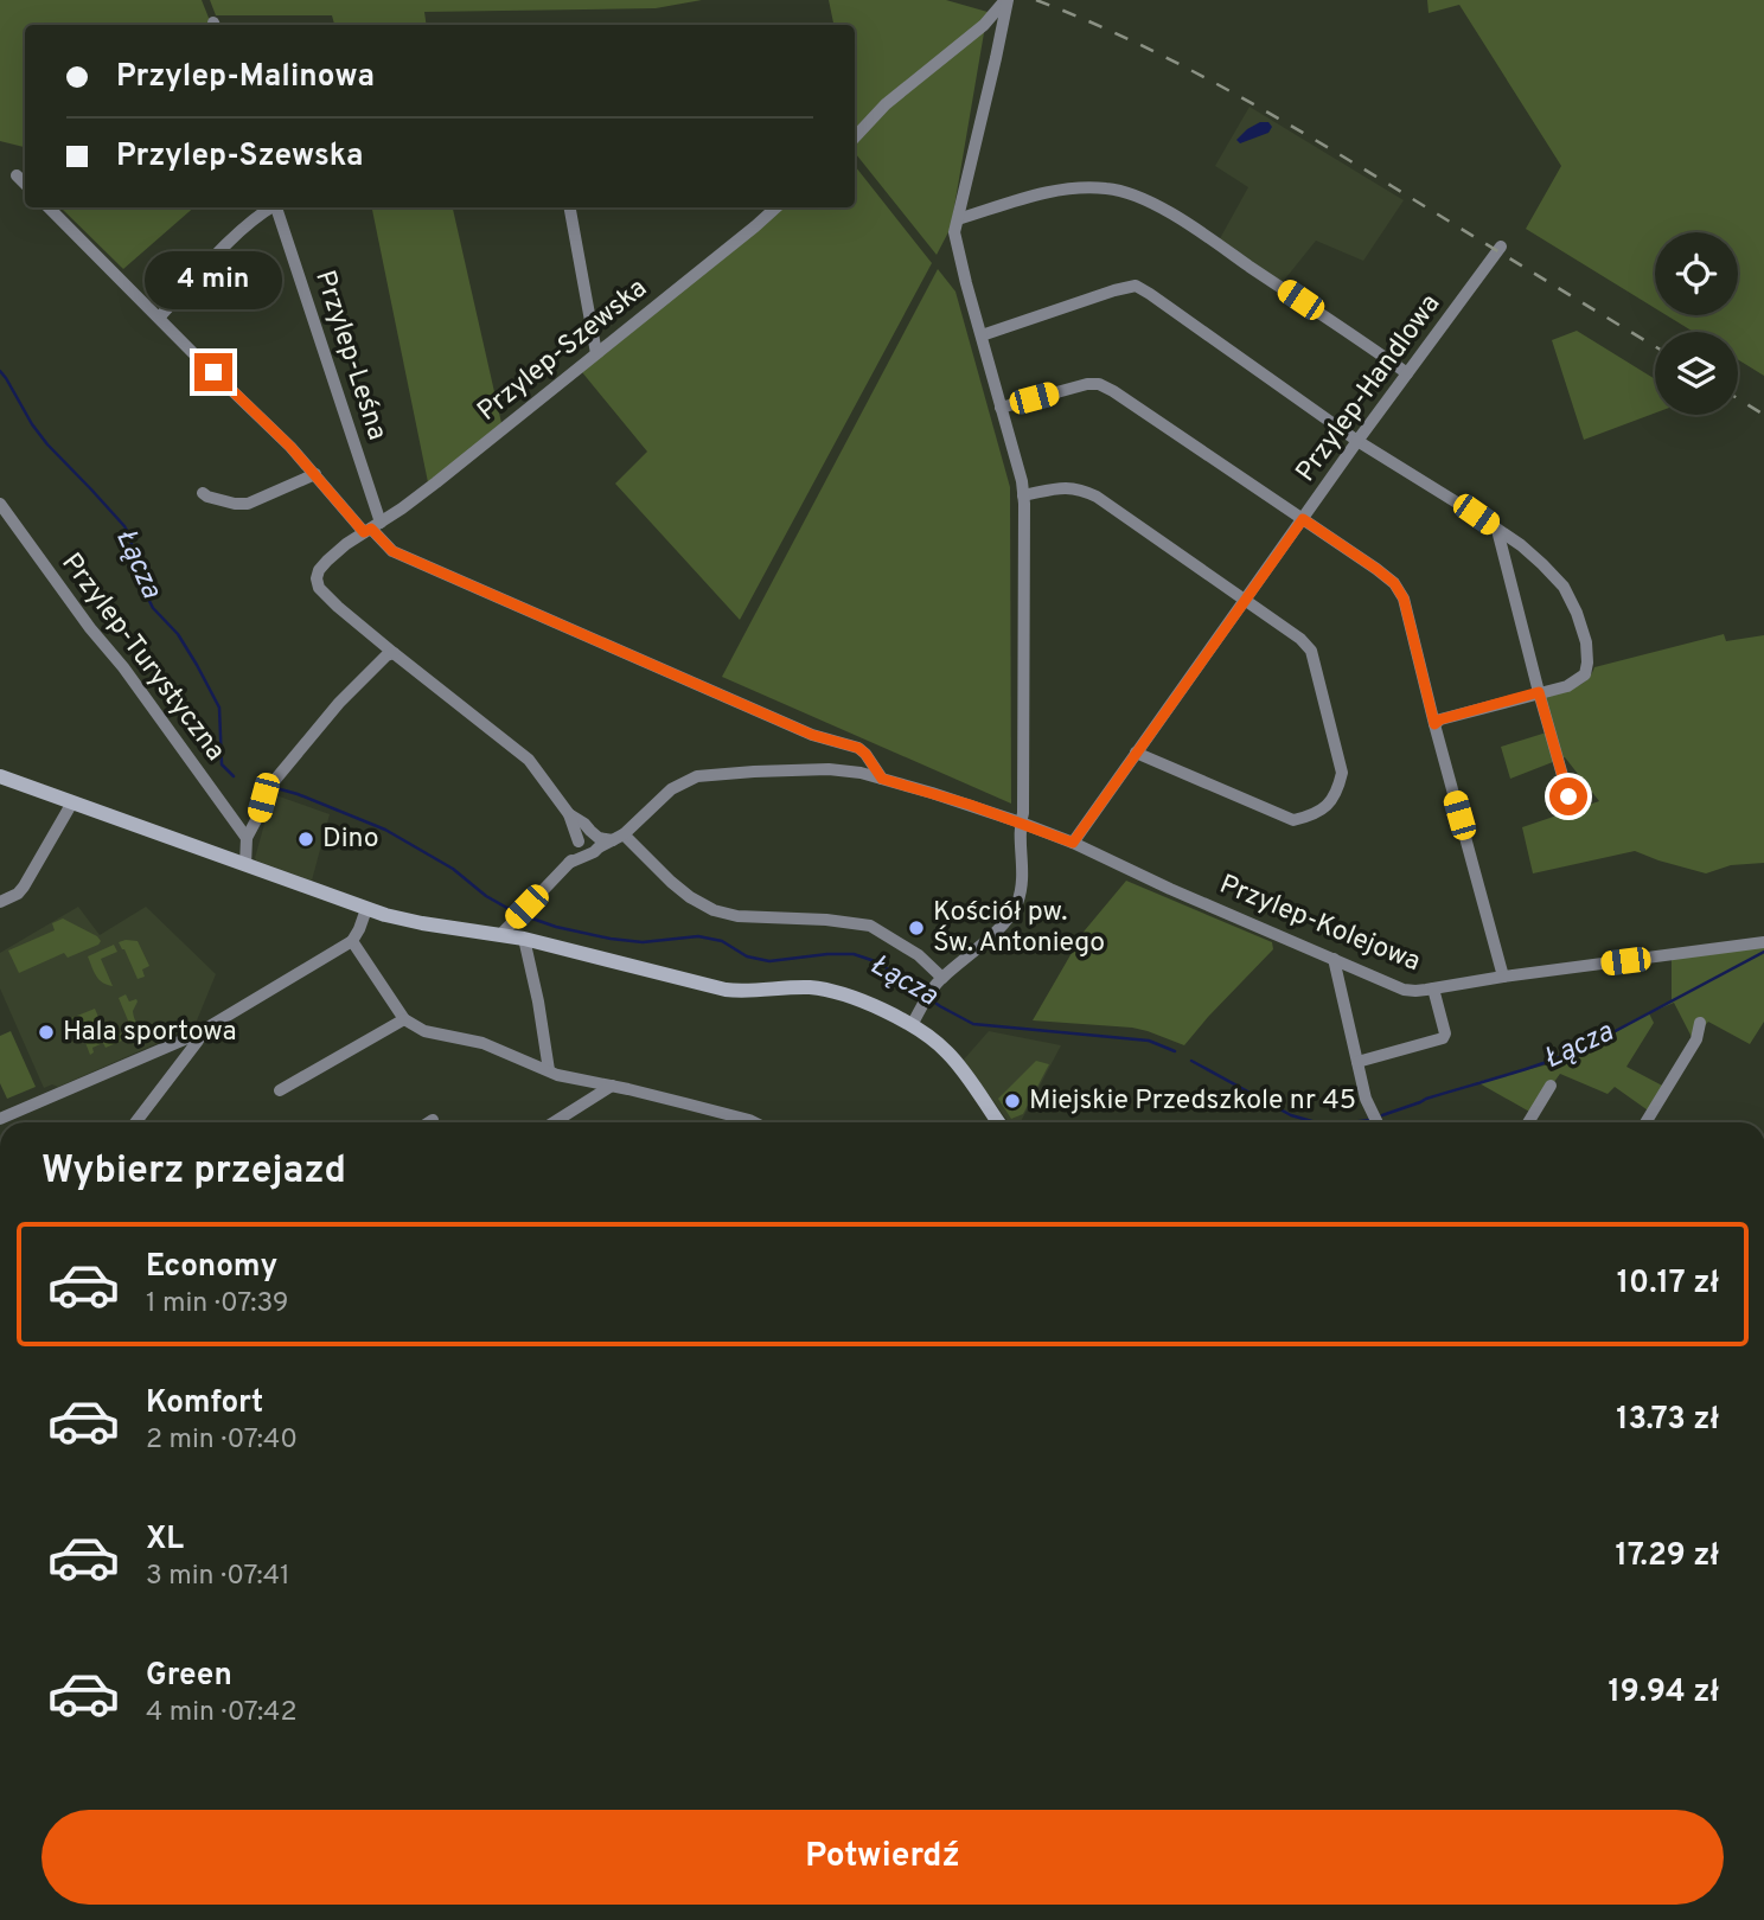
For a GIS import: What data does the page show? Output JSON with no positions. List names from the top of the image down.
{
  "streets": {
    "street": [
      "Przylep-Szewska",
      "Przylep-Leśna",
      "Przylep-Handlowa",
      "Przylep-Turystyczna",
      "Przylep-Kolejowa"
    ]
  },
  "crossings": [
    ["Przylep-Szewska", "Przylep-Leśna"],
    ["Przylep-Handlowa", "Przylep-Kolejowa"]
  ],
  "water": ["Łącza"],
  "places": [
    "Dino",
    "Kościół pw. Św. Antoniego",
    "Hala sportowa",
    "Miejskie Przedszkole nr 45"
  ],
  "page": {
    "banner": ["Przylep-Malinowa", "Przylep-Szewska"],
    "bubble": "4 min",
    "heading": "Wybierz przejazd",
    "list": [
      {
        "name": "Economy",
        "note": "1 min · 07:39",
        "value": "10.17 zł"
      },
      {
        "name": "Komfort",
        "note": "2 min · 07:40",
        "value": "13.73 zł"
      },
      {
        "name": "XL",
        "note": "3 min · 07:41",
        "value": "17.29 zł"
      },
      {
        "name": "Green",
        "note": "4 min · 07:42",
        "value": "19.94 zł"
      }
    ],
    "buttons": "Potwierdź"
  }
}
